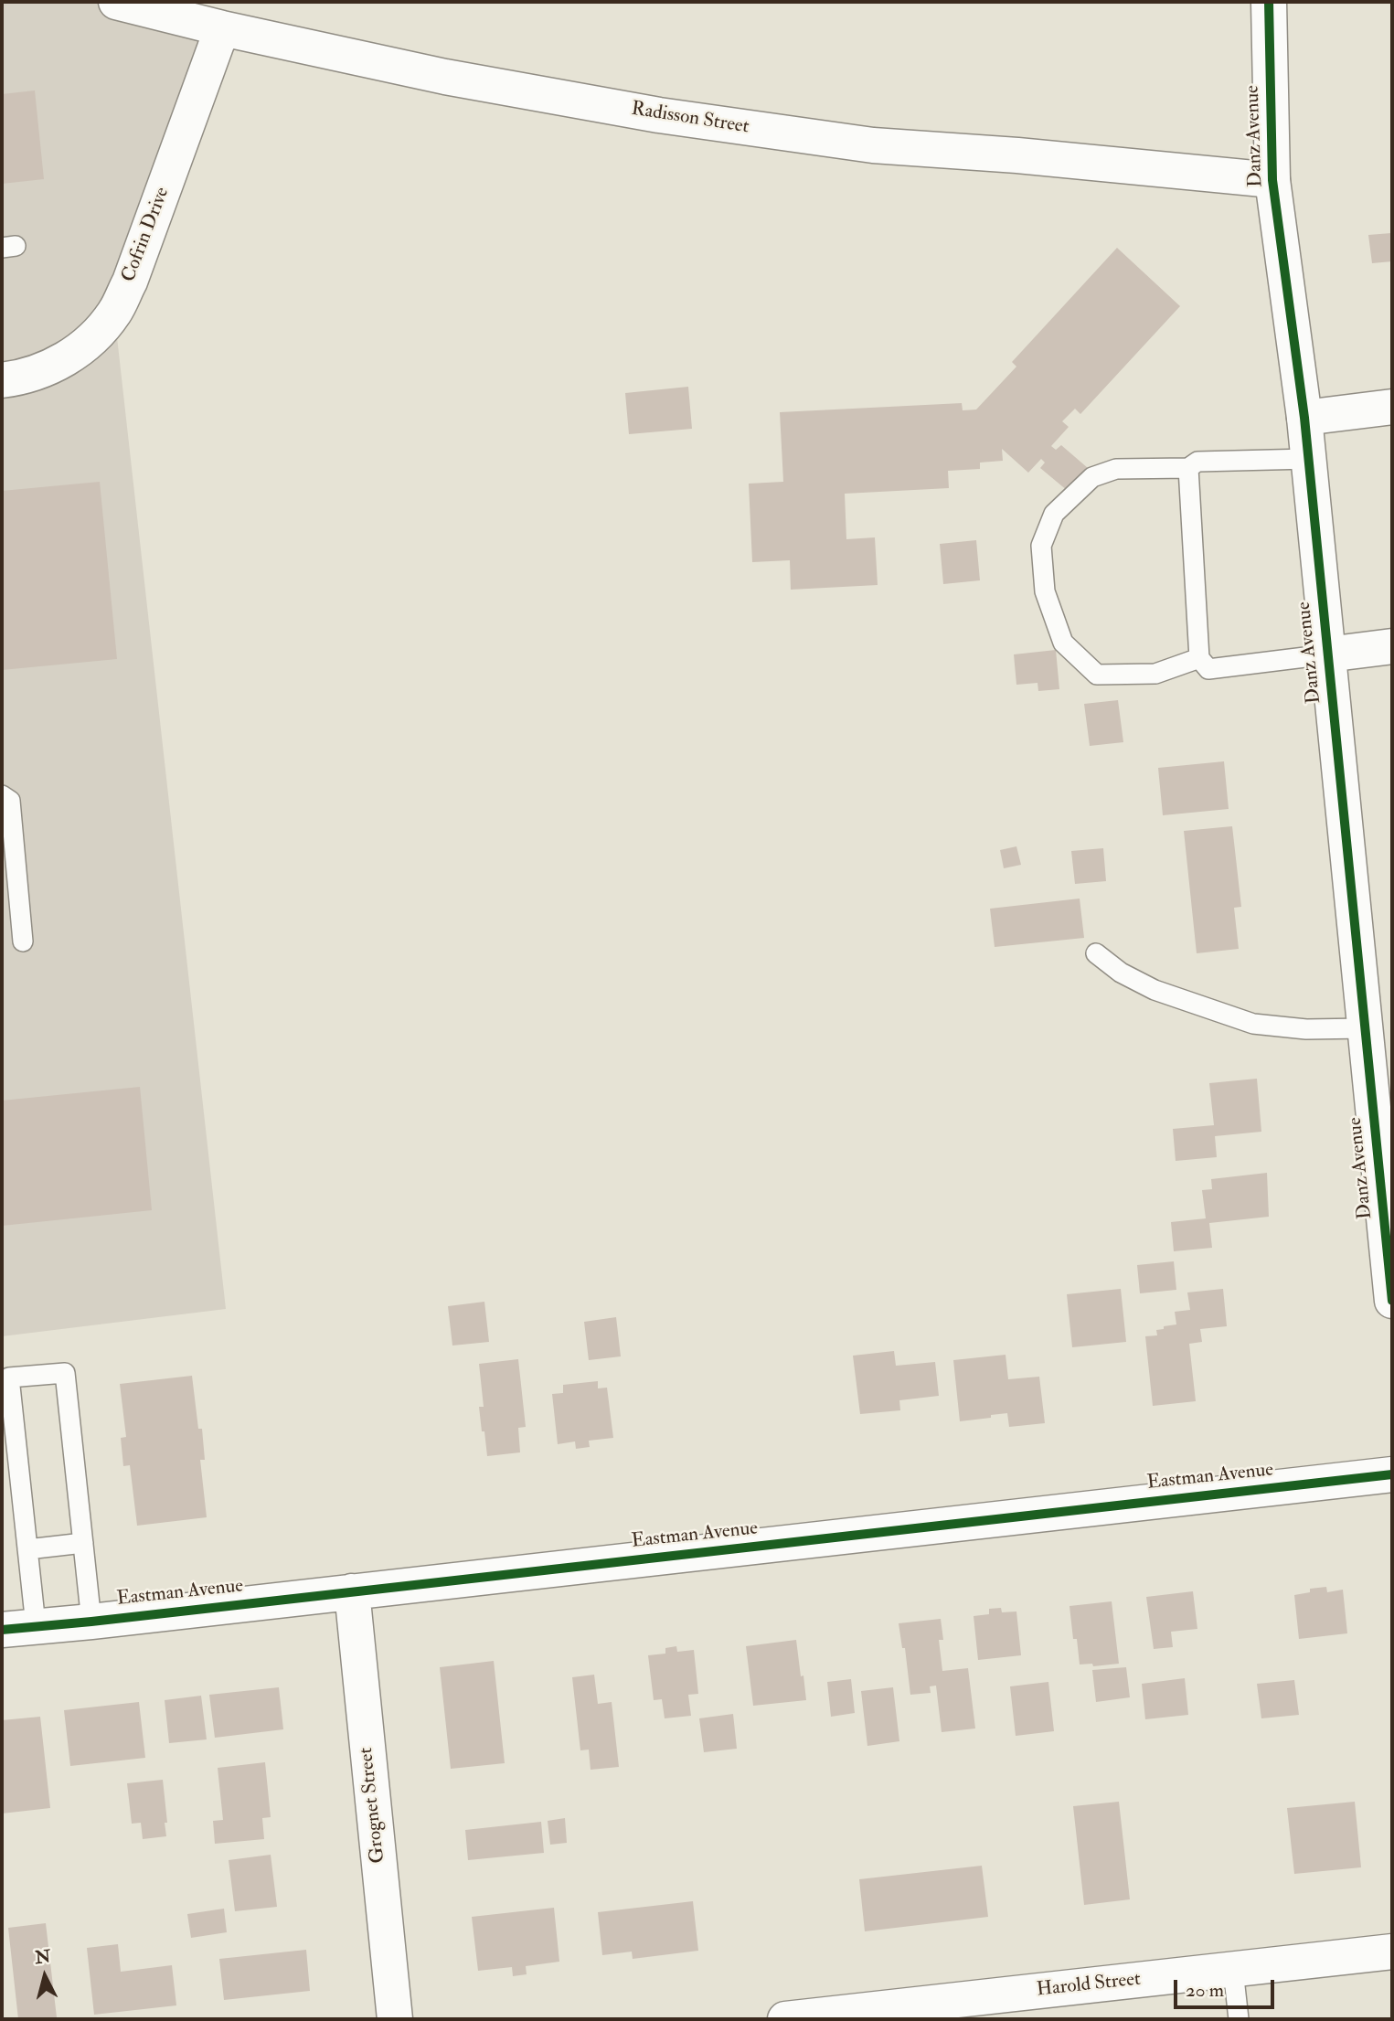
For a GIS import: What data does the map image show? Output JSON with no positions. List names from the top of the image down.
{
  "streets": {
    "street": [
      "Radisson Street",
      "Danz Avenue",
      "Cofrin Drive",
      "Eastman Avenue",
      "Grognet Street",
      "Harold Street"
    ]
  },
  "crossings": [
    ["Radisson Street", "Danz Avenue"],
    ["Radisson Street", "Cofrin Drive"],
    ["Eastman Avenue", "Grognet Street"]
  ],
  "scale_bar": "20 m",
  "north": "top"
}
